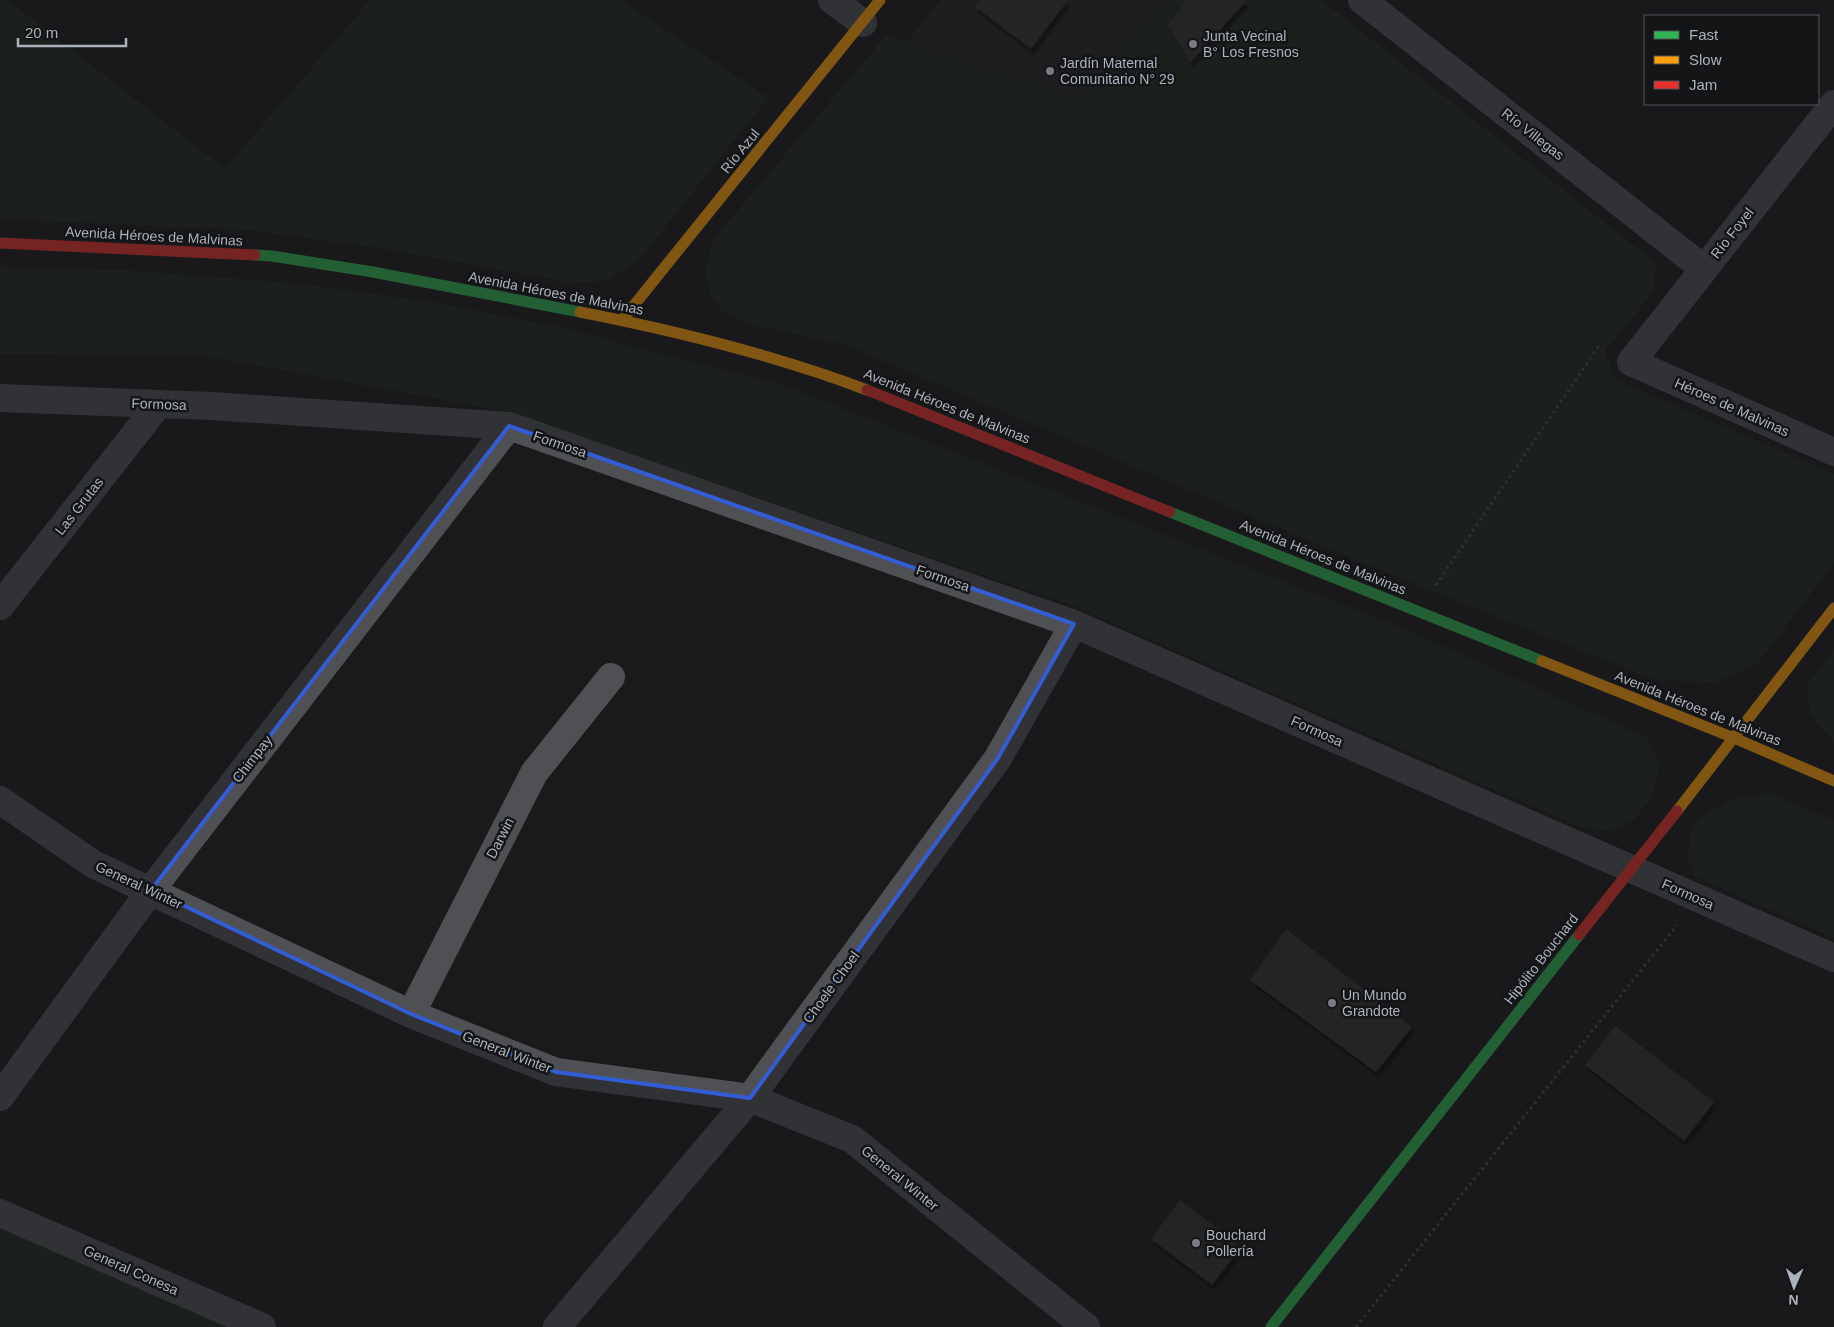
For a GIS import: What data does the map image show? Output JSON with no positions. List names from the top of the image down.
{
  "streets": {
    "main road": ["Río Azul", "Avenida Héroes de Malvinas", "Hipólito Bouchard"],
    "street": [
      "Río Villegas",
      "Río Foyel",
      "Formosa",
      "Héroes de Malvinas",
      "Las Grutas",
      "Chimpay",
      "Darwin",
      "General Winter",
      "Choele Choel",
      "General Conesa"
    ]
  },
  "crossings": [
    ["Río Villegas", "Río Foyel"],
    ["Río Azul", "Avenida Héroes de Malvinas"],
    ["Río Foyel", "Héroes de Malvinas"],
    ["Avenida Héroes de Malvinas", "Hipólito Bouchard"],
    ["Formosa", "Las Grutas"],
    ["Formosa", "Chimpay"],
    ["Formosa", "Hipólito Bouchard"],
    ["Formosa", "Choele Choel"],
    ["Chimpay", "General Winter"],
    ["Darwin", "General Winter"],
    ["General Winter", "Choele Choel"]
  ],
  "places": [
    "Junta Vecinal B° Los Fresnos",
    "Jardín Maternal Comunitario N° 29",
    "Un Mundo Grandote",
    "Bouchard Pollería"
  ],
  "legend": ["Fast", "Slow", "Jam"],
  "scale_bar": "20 m",
  "north": "bottom"
}
